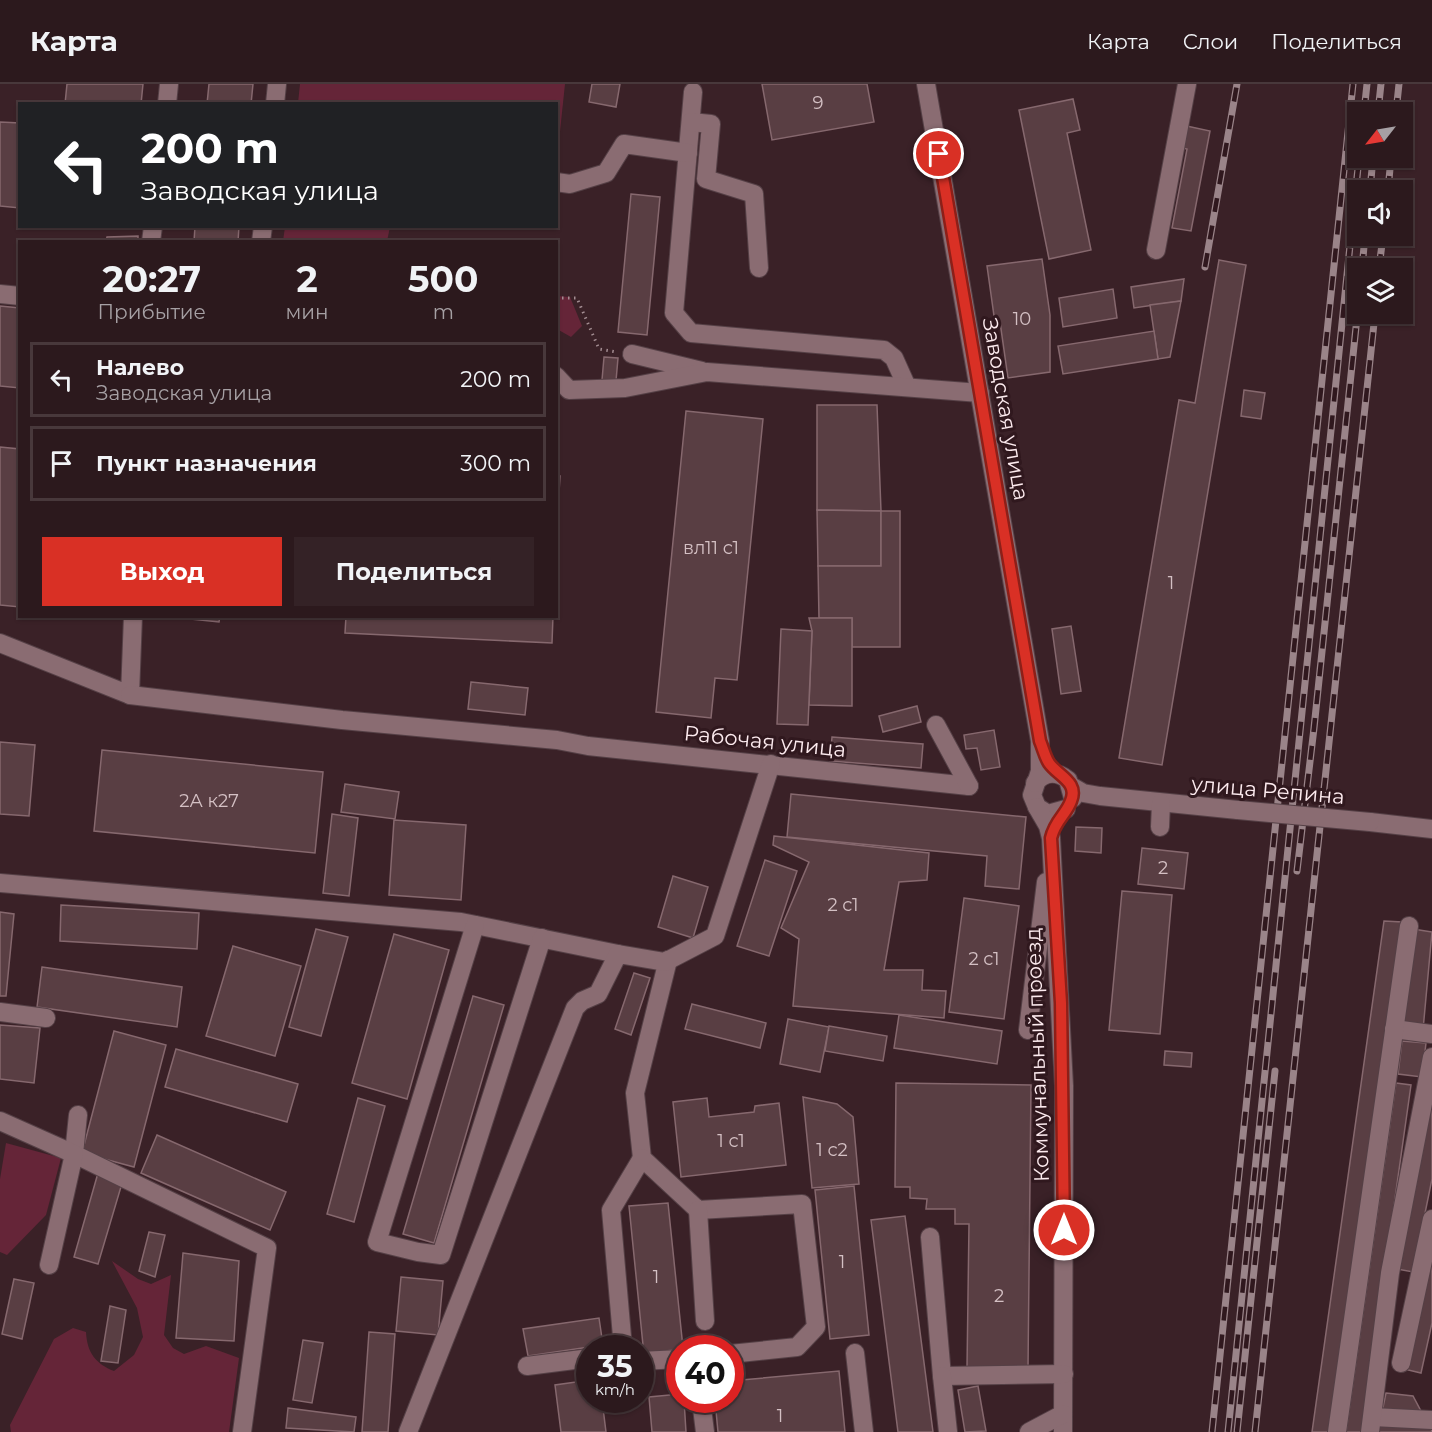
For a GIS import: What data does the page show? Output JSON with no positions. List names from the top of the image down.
{
  "streets": {
    "street": [
      "Заводская улица",
      "Рабочая улица",
      "улица Репина",
      "Коммунальный проезд"
    ]
  },
  "crossings": [
    ["Заводская улица", "улица Репина"],
    ["Заводская улица", "Коммунальный проезд"],
    ["улица Репина", "Коммунальный проезд"]
  ],
  "house_numbers": [
    "9",
    "10",
    "вл11 с1",
    "1",
    "2А к27",
    "2",
    "2 с1",
    "2 с1",
    "1 с1",
    "1 с2",
    "1",
    "1",
    "2",
    "1"
  ],
  "north": "bottom left",
  "page": {
    "header": "Карта",
    "nav": ["Карта", "Слои", "Поделиться"],
    "turn": ["200 m", "Заводская улица"],
    "eta": [
      "20:27",
      "Прибытие",
      "2",
      "мин",
      "500",
      "m"
    ],
    "list": [
      {
        "name": "Налево",
        "note": "Заводская улица",
        "value": "200 m"
      },
      {
        "name": "Пункт назначения",
        "value": "300 m"
      }
    ],
    "buttons": ["Выход", "Поделиться"],
    "speed": "35 km/h",
    "limit": "40"
  }
}
